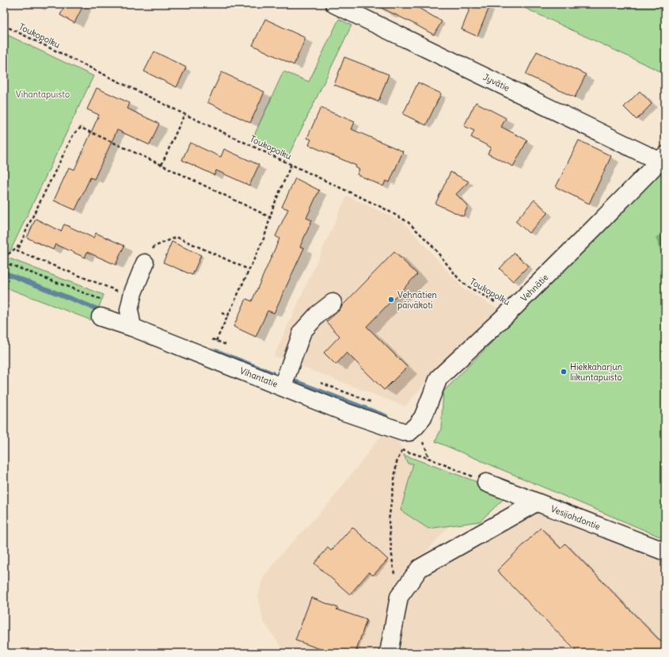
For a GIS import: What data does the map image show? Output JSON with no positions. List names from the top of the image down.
{
  "streets": {
    "street": [
      "Jyvätie",
      "Vehnätie",
      "Vihantatie",
      "Vesijohdontie"
    ],
    "path": ["Toukopolku"]
  },
  "crossings": [
    ["Toukopolku", "Vehnätie"],
    ["Jyvätie", "Vehnätie"],
    ["Vehnätie", "Vihantatie"]
  ],
  "parks": ["Vihantapuisto"],
  "places": ["Vehnätien päiväkoti", "Hiekkaharjun liikuntapuisto"]
}
